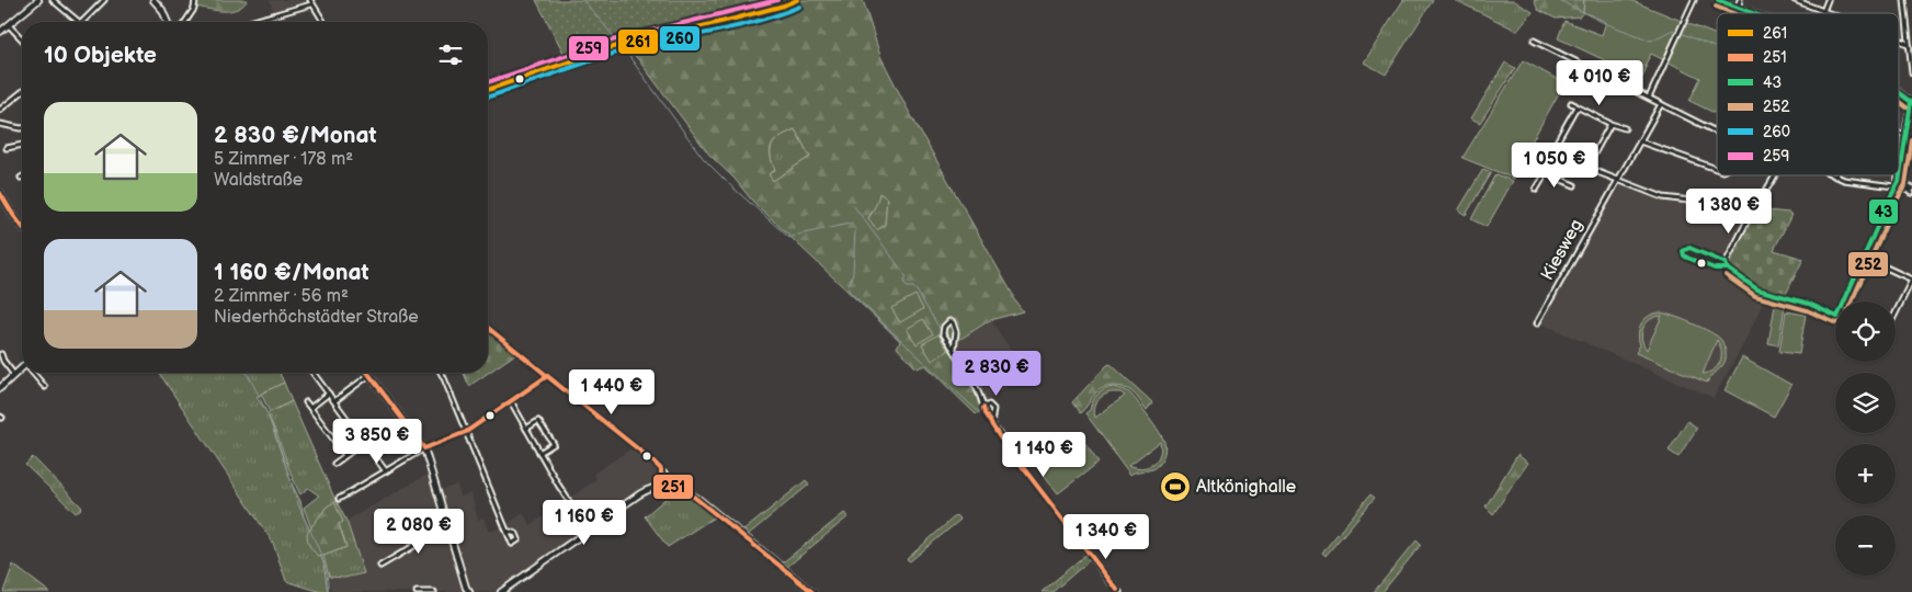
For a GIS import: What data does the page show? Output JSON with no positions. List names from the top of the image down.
{
  "streets": {
    "street": ["Kiesweg"]
  },
  "places": {
    "sports": ["Altkönighalle"]
  },
  "lines": [
    "transit line 261",
    "transit line 43",
    "transit line 259",
    "transit line 252",
    "transit line 260",
    "transit line 251"
  ],
  "legend": [
    "261",
    "251",
    "43",
    "252",
    "260",
    "259"
  ],
  "page": {
    "heading": "10 Objekte",
    "price": [
      "4 010 €",
      "1 050 €",
      "1 380 €",
      "2 830 €",
      "1 440 €",
      "3 850 €",
      "1 140 €",
      "1 160 €",
      "2 080 €",
      "1 340 €"
    ],
    "list": [
      {
        "name": "2 830 €/Monat",
        "note": "5 Zimmer · 178 m² · Waldstraße"
      },
      {
        "name": "1 160 €/Monat",
        "note": "2 Zimmer · 56 m² · Niederhöchstädter Straße"
      }
    ],
    "map_buttons": ["+", "−"]
  }
}
